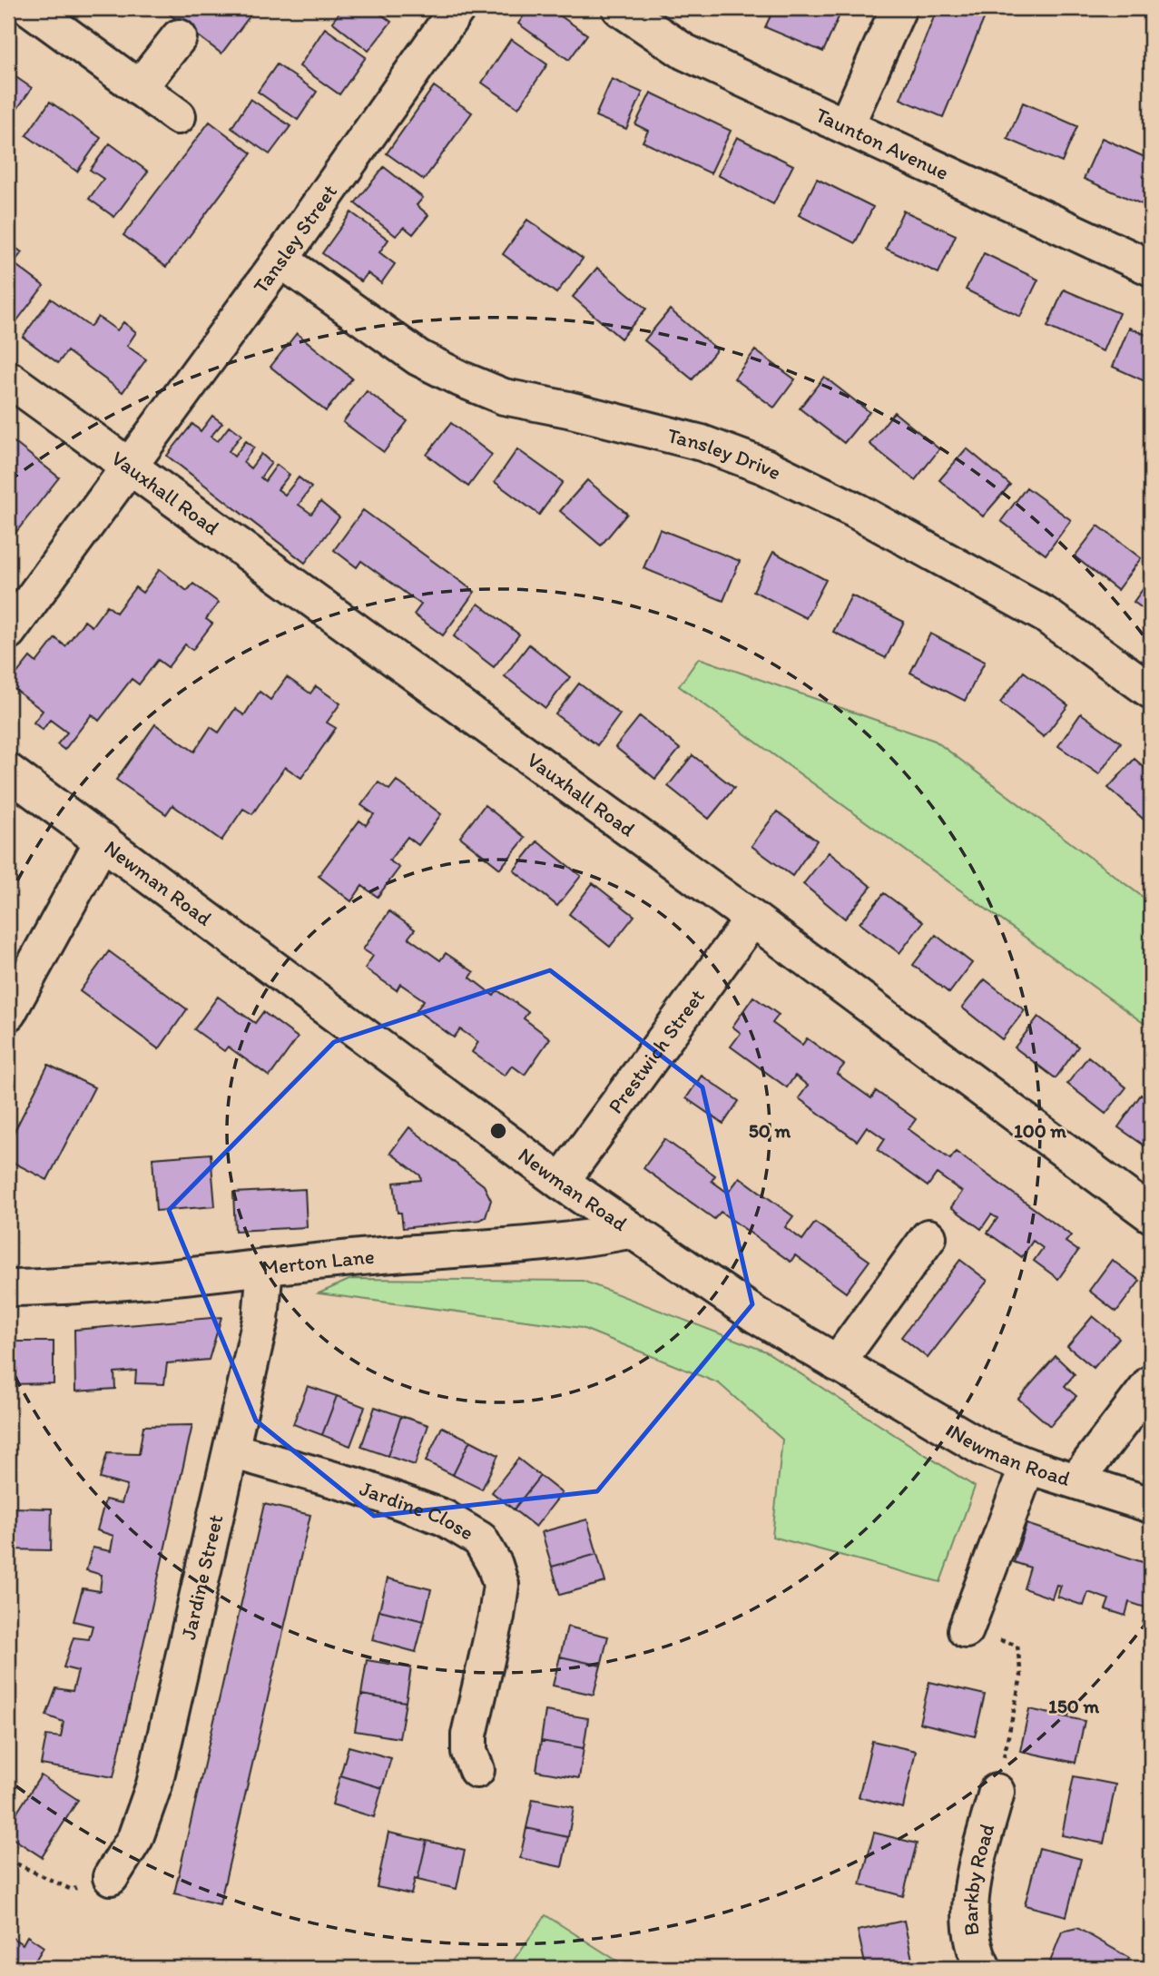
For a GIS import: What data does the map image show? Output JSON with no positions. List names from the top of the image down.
{
  "streets": {
    "street": [
      "Taunton Avenue",
      "Tansley Street",
      "Tansley Drive",
      "Vauxhall Road",
      "Newman Road",
      "Prestwich Street",
      "Merton Lane",
      "Jardine Close",
      "Jardine Street",
      "Barkby Road"
    ]
  },
  "crossings": [
    ["Tansley Street", "Tansley Drive"],
    ["Tansley Street", "Vauxhall Road"],
    ["Vauxhall Road", "Prestwich Street"],
    ["Newman Road", "Prestwich Street"],
    ["Newman Road", "Merton Lane"],
    ["Merton Lane", "Jardine Street"],
    ["Jardine Close", "Jardine Street"]
  ],
  "rings": ["50 m", "100 m", "150 m"]
}
